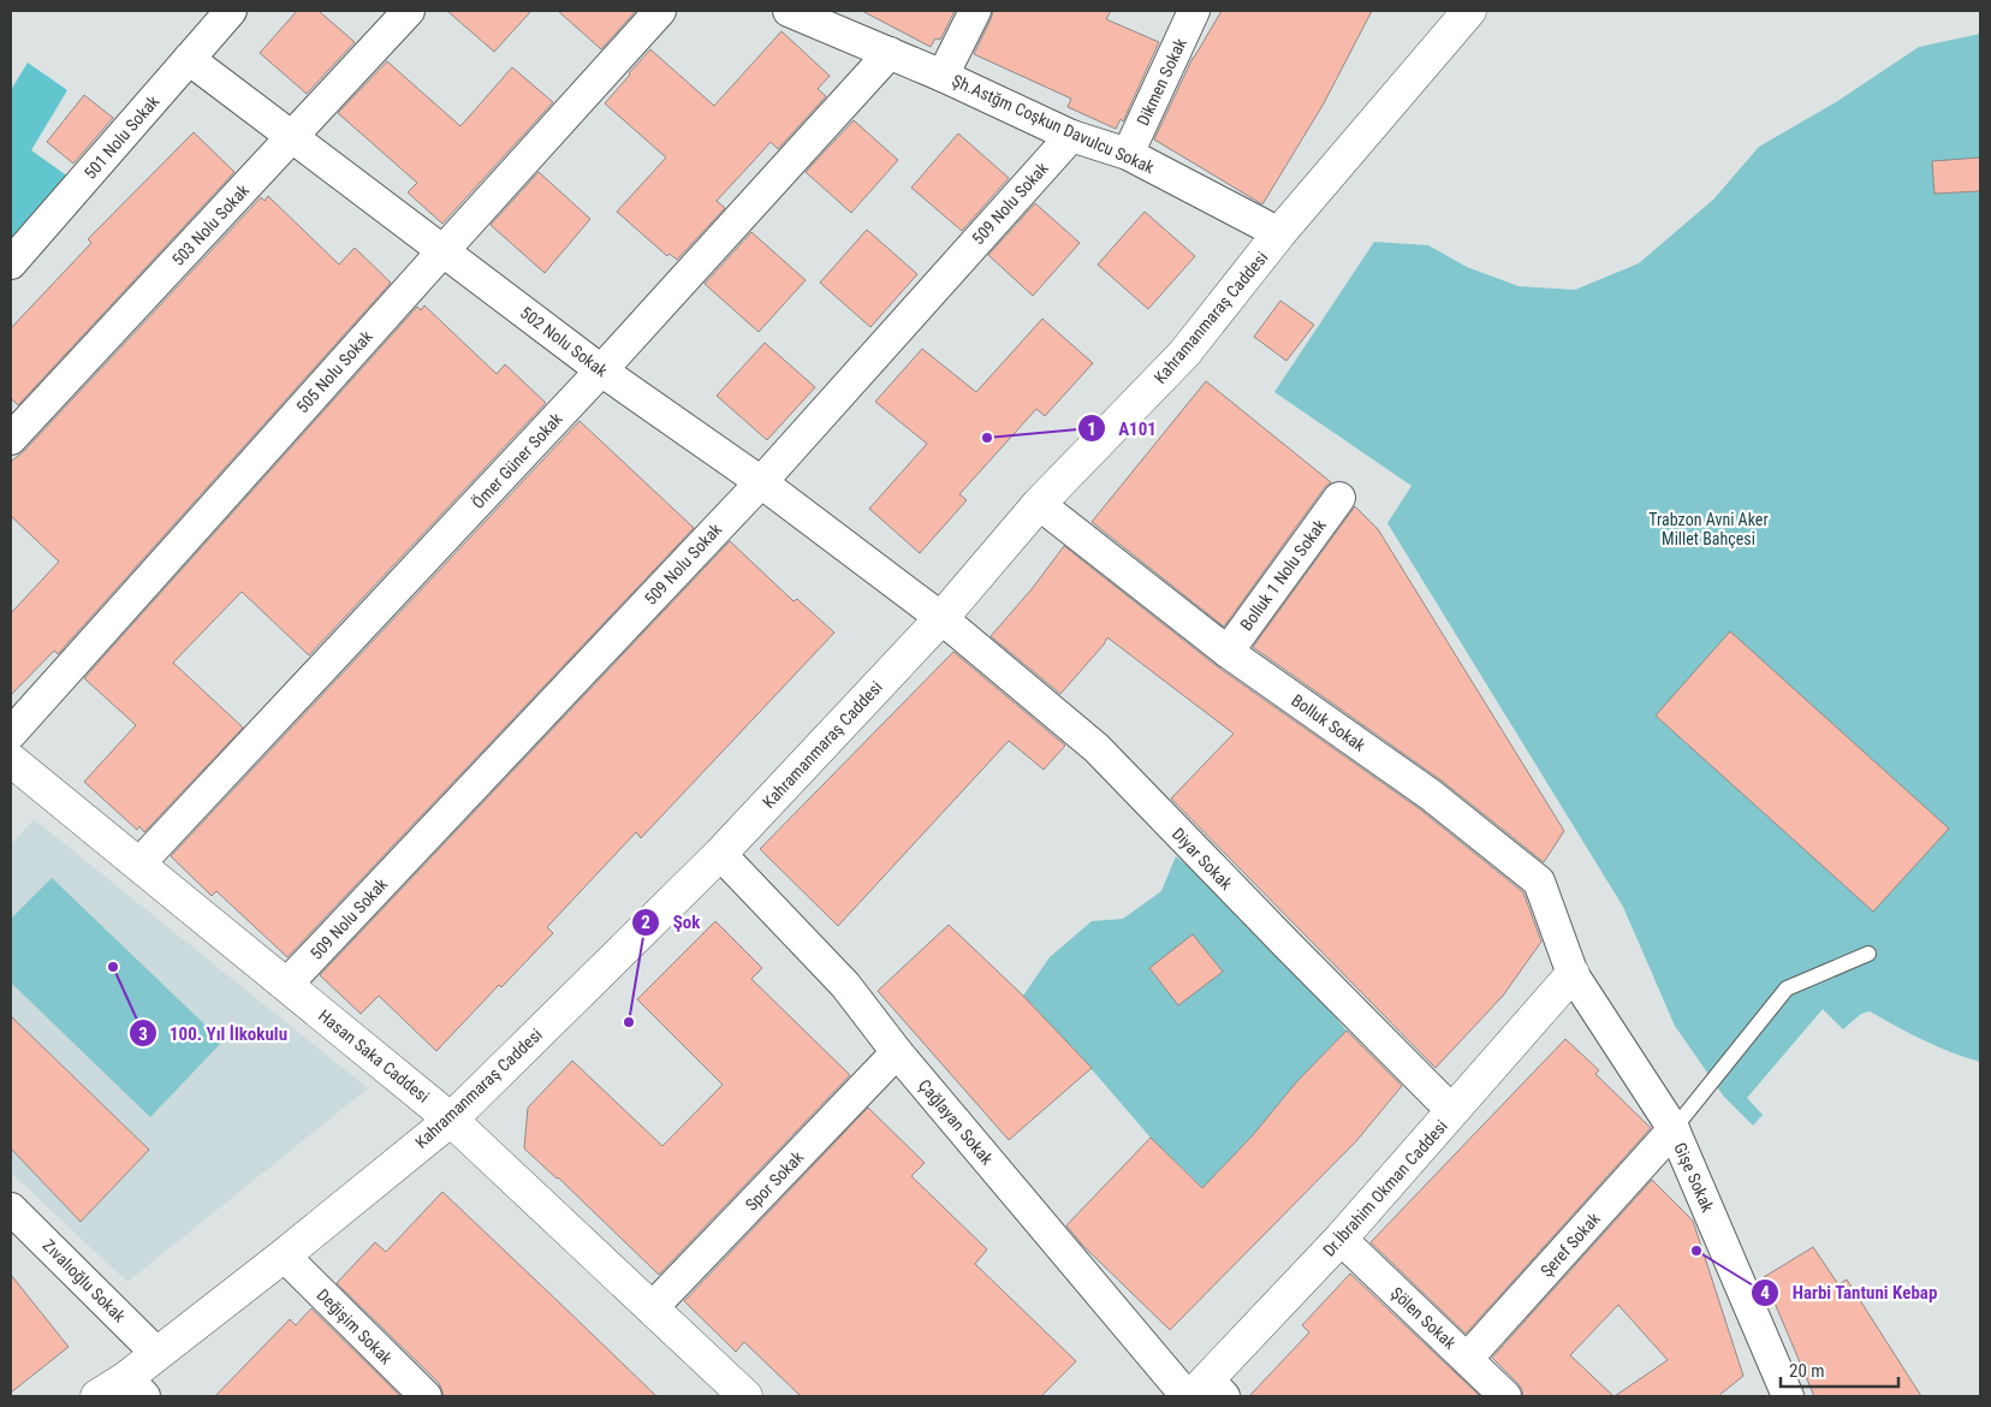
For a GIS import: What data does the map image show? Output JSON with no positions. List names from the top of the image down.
{
  "streets": {
    "street": [
      "Dikmen Sokak",
      "Şh.Astğm Coşkun Davulcu Sokak",
      "501 Nolu Sokak",
      "509 Nolu Sokak",
      "503 Nolu Sokak",
      "Kahramanmaraş Caddesi",
      "502 Nolu Sokak",
      "505 Nolu Sokak",
      "Ömer Güner Sokak",
      "Bolluk 1 Nolu Sokak",
      "Bolluk Sokak",
      "Diyar Sokak",
      "Hasan Saka Caddesi",
      "Çağlayan Sokak",
      "Gişe Sokak",
      "Spor Sokak",
      "Dr.İbrahim Okman Caddesi",
      "Şeref Sokak",
      "Zıvalıoğlu Sokak",
      "Şölen Sokak",
      "Değişim Sokak"
    ]
  },
  "crossings": [
    ["Dikmen Sokak", "Şh.Astğm Coşkun Davulcu Sokak"],
    ["Şh.Astğm Coşkun Davulcu Sokak", "509 Nolu Sokak"],
    ["Şh.Astğm Coşkun Davulcu Sokak", "Kahramanmaraş Caddesi"],
    ["Şh.Astğm Coşkun Davulcu Sokak", "Ömer Güner Sokak"],
    ["501 Nolu Sokak", "502 Nolu Sokak"],
    ["509 Nolu Sokak", "502 Nolu Sokak"],
    ["509 Nolu Sokak", "Hasan Saka Caddesi"],
    ["503 Nolu Sokak", "502 Nolu Sokak"],
    ["Kahramanmaraş Caddesi", "502 Nolu Sokak"],
    ["Kahramanmaraş Caddesi", "Bolluk Sokak"],
    ["Kahramanmaraş Caddesi", "Diyar Sokak"],
    ["Kahramanmaraş Caddesi", "Hasan Saka Caddesi"],
    ["Kahramanmaraş Caddesi", "Çağlayan Sokak"],
    ["Kahramanmaraş Caddesi", "Zıvalıoğlu Sokak"],
    ["Kahramanmaraş Caddesi", "Değişim Sokak"],
    ["502 Nolu Sokak", "505 Nolu Sokak"],
    ["502 Nolu Sokak", "Ömer Güner Sokak"],
    ["502 Nolu Sokak", "Diyar Sokak"],
    ["Ömer Güner Sokak", "Hasan Saka Caddesi"],
    ["Bolluk 1 Nolu Sokak", "Bolluk Sokak"],
    ["Bolluk Sokak", "Gişe Sokak"],
    ["Bolluk Sokak", "Dr.İbrahim Okman Caddesi"],
    ["Diyar Sokak", "Dr.İbrahim Okman Caddesi"],
    ["Hasan Saka Caddesi", "Spor Sokak"],
    ["Çağlayan Sokak", "Spor Sokak"],
    ["Çağlayan Sokak", "Dr.İbrahim Okman Caddesi"],
    ["Gişe Sokak", "Dr.İbrahim Okman Caddesi"],
    ["Gişe Sokak", "Şeref Sokak"],
    ["Dr.İbrahim Okman Caddesi", "Şölen Sokak"],
    ["Şeref Sokak", "Şölen Sokak"]
  ],
  "parks": ["Trabzon Avni Aker Millet Bahçesi"],
  "places": [
    "A101",
    "100. Yıl İlkokulu",
    "Şok",
    "Harbi Tantuni Kebap"
  ],
  "scale_bar": "20 m"
}
